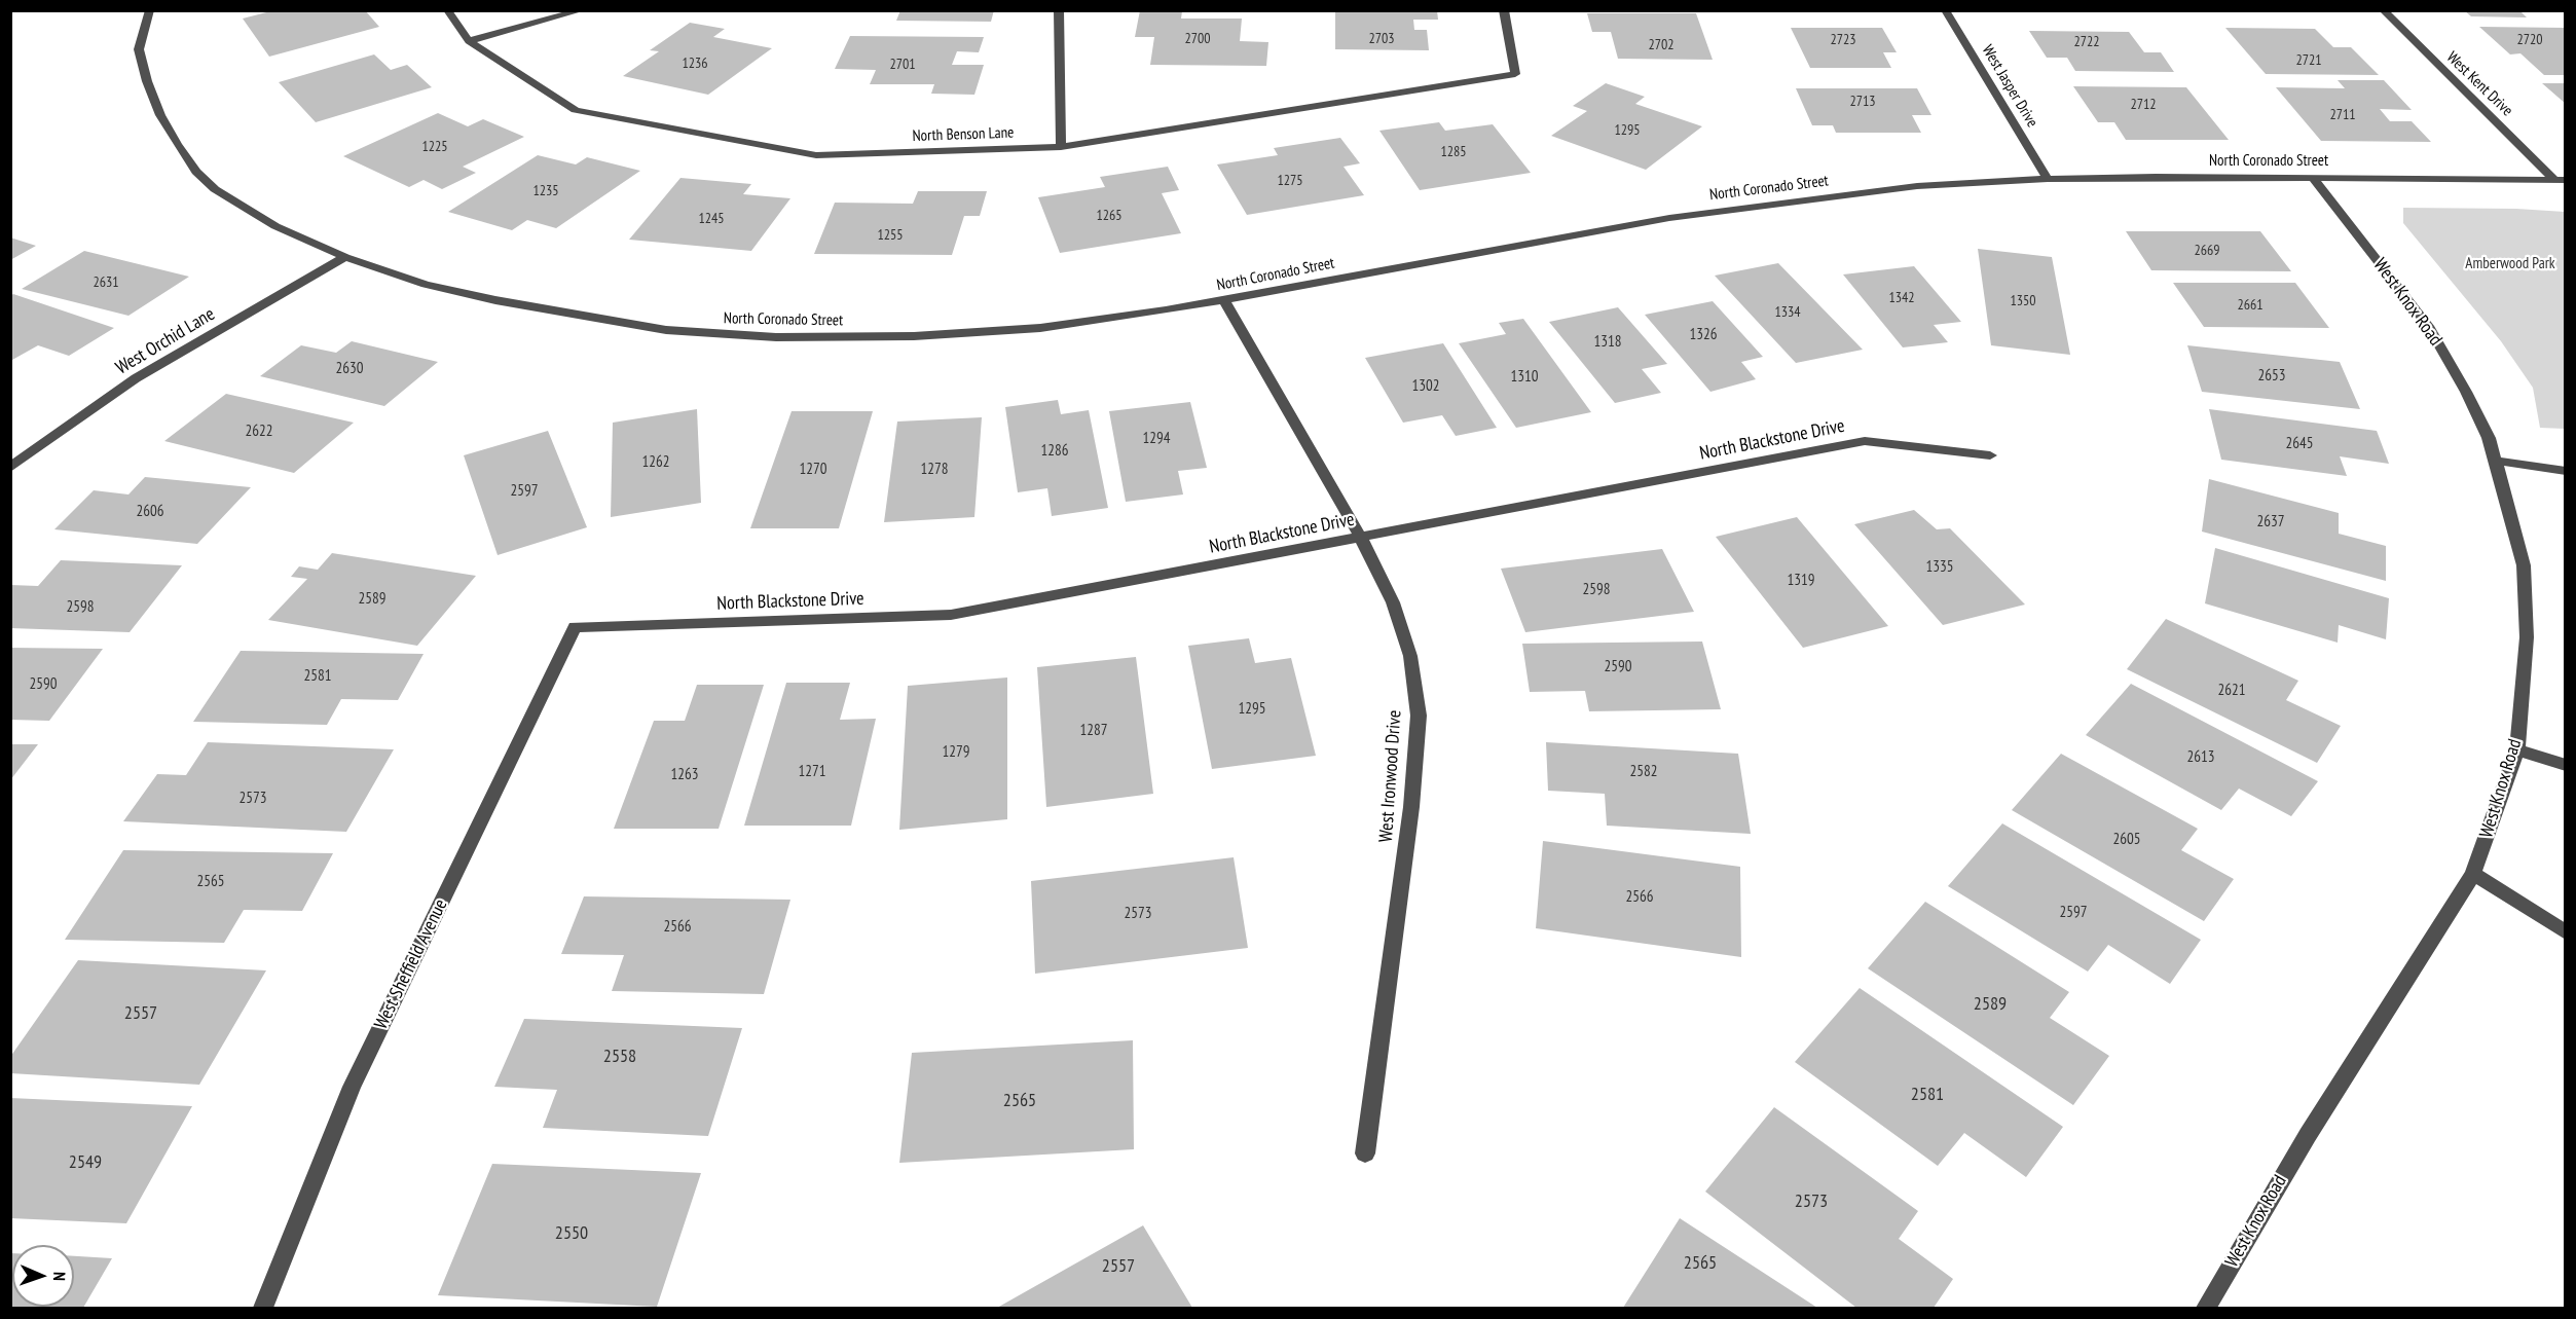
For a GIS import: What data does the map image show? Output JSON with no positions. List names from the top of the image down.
{
  "streets": {
    "street": [
      "West Kent Drive",
      "West Jasper Drive",
      "North Benson Lane",
      "North Coronado Street",
      "West Knox Road",
      "West Orchid Lane",
      "North Blackstone Drive",
      "West Ironwood Drive",
      "West Sheffield Avenue"
    ]
  },
  "crossings": [
    ["West Kent Drive", "North Coronado Street"],
    ["West Jasper Drive", "North Coronado Street"],
    ["North Coronado Street", "West Knox Road"],
    ["North Coronado Street", "West Orchid Lane"],
    ["North Coronado Street", "West Ironwood Drive"],
    ["North Blackstone Drive", "West Ironwood Drive"],
    ["North Blackstone Drive", "West Sheffield Avenue"]
  ],
  "parks": ["Amberwood Park"],
  "house_numbers": [
    "2700",
    "2703",
    "2723",
    "2720",
    "2722",
    "2702",
    "2721",
    "1236",
    "2701",
    "2713",
    "2712",
    "2711",
    "1295",
    "1225",
    "1285",
    "1275",
    "1235",
    "1265",
    "1245",
    "1255",
    "2669",
    "2631",
    "1342",
    "1350",
    "2661",
    "1334",
    "1326",
    "1318",
    "2630",
    "2653",
    "1310",
    "1302",
    "2622",
    "1294",
    "2645",
    "1286",
    "1262",
    "1270",
    "1278",
    "2597",
    "2606",
    "2637",
    "1335",
    "1319",
    "2598",
    "2589",
    "2598",
    "2590",
    "2581",
    "2590",
    "2621",
    "1295",
    "1287",
    "1279",
    "2613",
    "1271",
    "2582",
    "1263",
    "2573",
    "2605",
    "2565",
    "2566",
    "2597",
    "2573",
    "2566",
    "2589",
    "2557",
    "2558",
    "2581",
    "2565",
    "2549",
    "2573",
    "2550",
    "2565",
    "2557"
  ],
  "north": "right"
}
